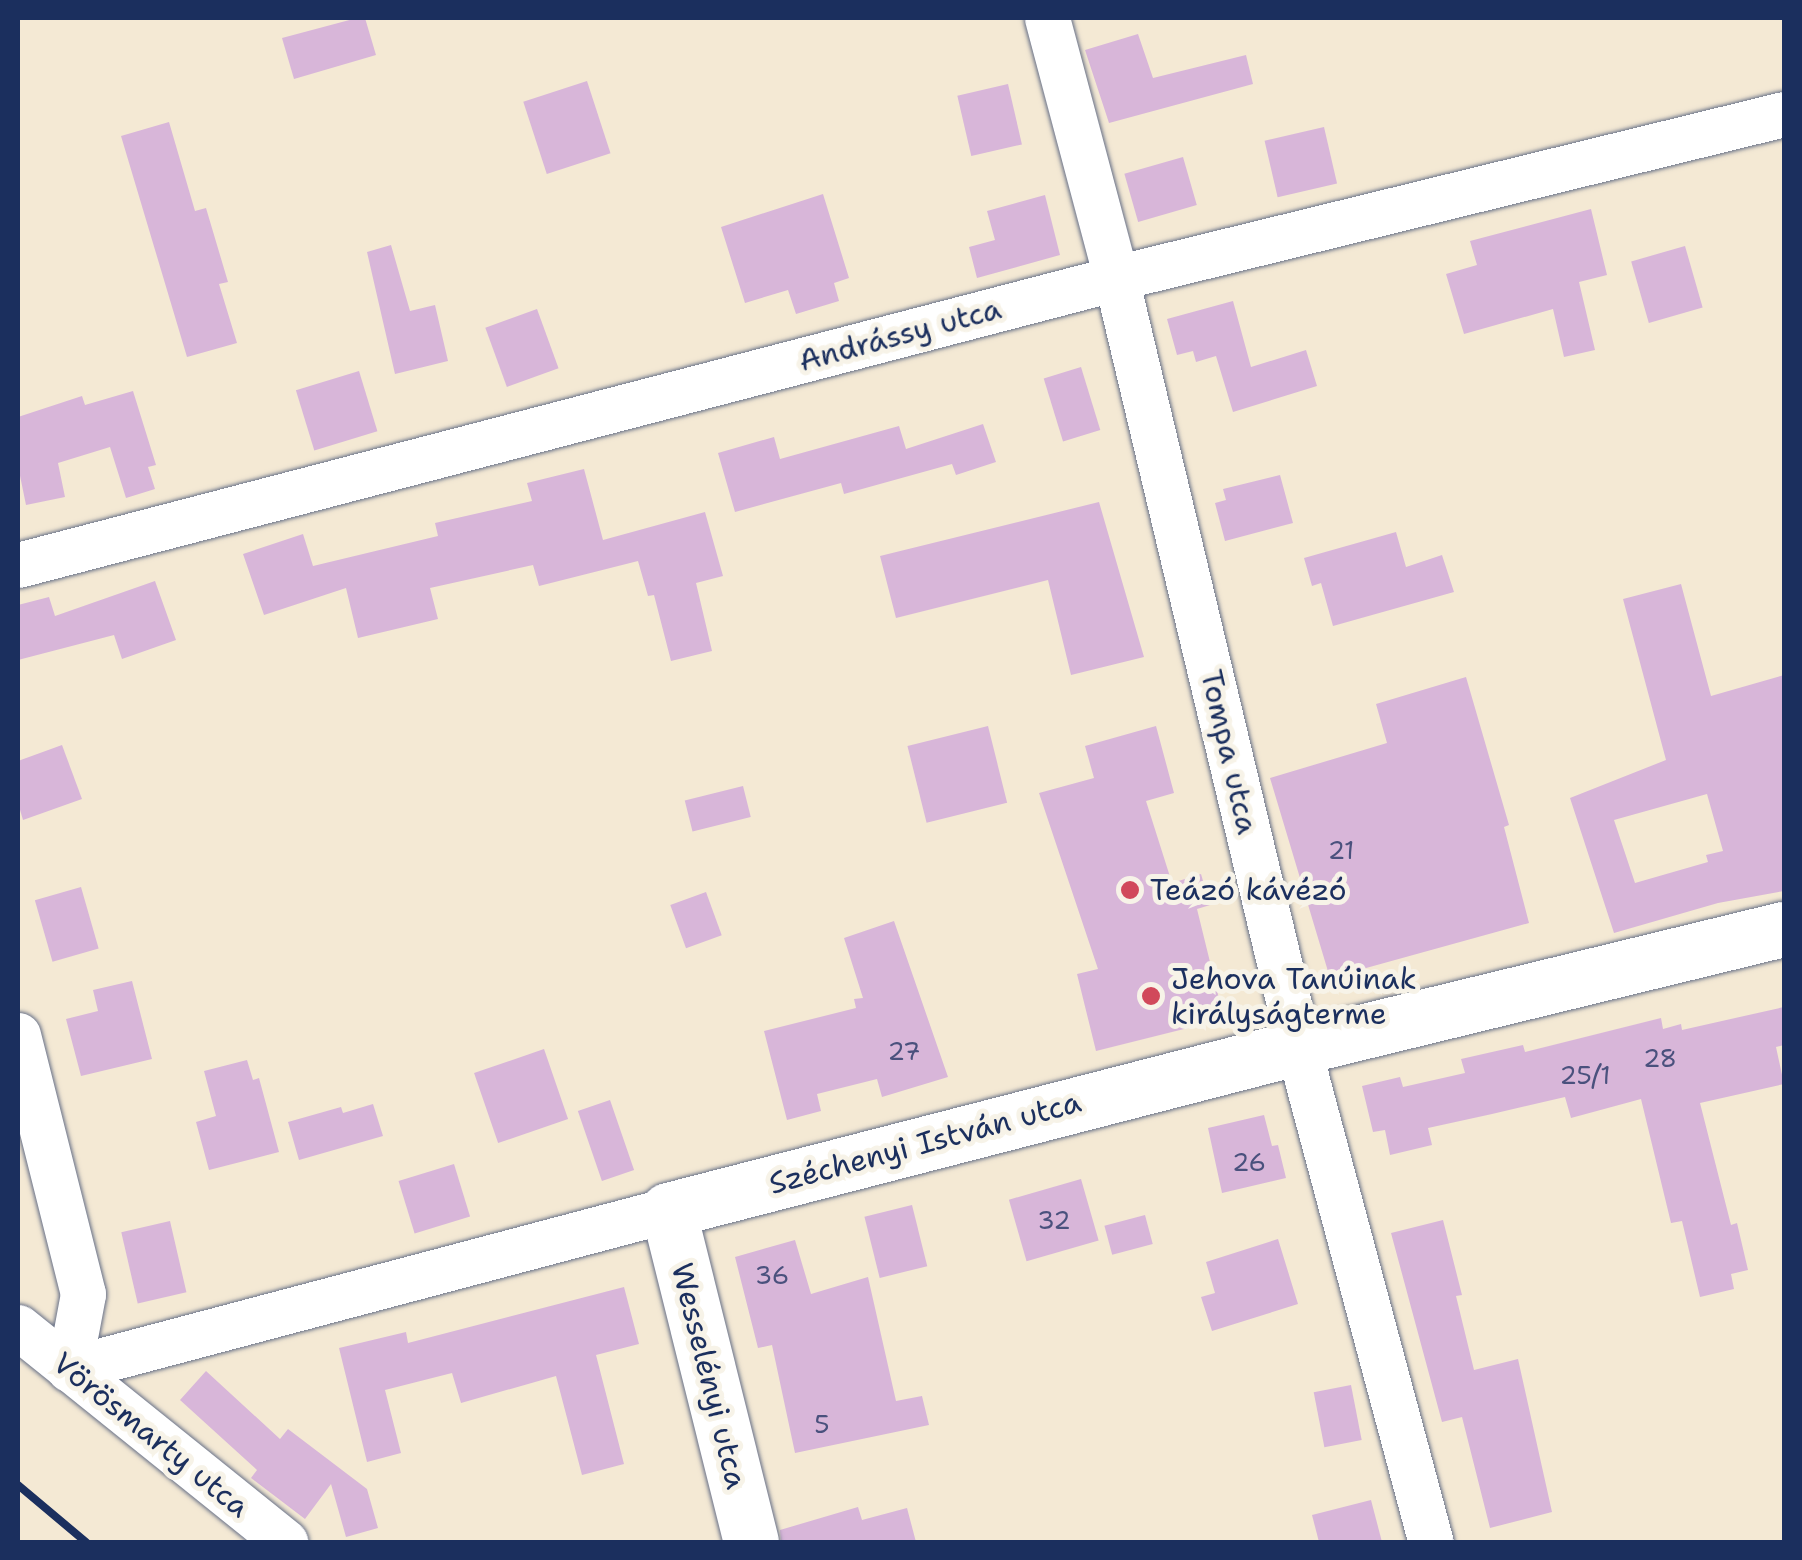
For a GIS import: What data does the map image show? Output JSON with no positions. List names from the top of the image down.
{
  "streets": {
    "street": [
      "Andrássy utca",
      "Tompa utca",
      "Széchenyi István utca",
      "Wesselényi utca",
      "Vörösmarty utca"
    ]
  },
  "crossings": [
    ["Andrássy utca", "Tompa utca"],
    ["Tompa utca", "Széchenyi István utca"],
    ["Széchenyi István utca", "Wesselényi utca"],
    ["Széchenyi István utca", "Vörösmarty utca"]
  ],
  "places": ["Teázó kávézó", "Jehova Tanúinak királyságterme"],
  "house_numbers": [
    "21",
    "27",
    "28",
    "25/1",
    "26",
    "32",
    "36",
    "5"
  ]
}
